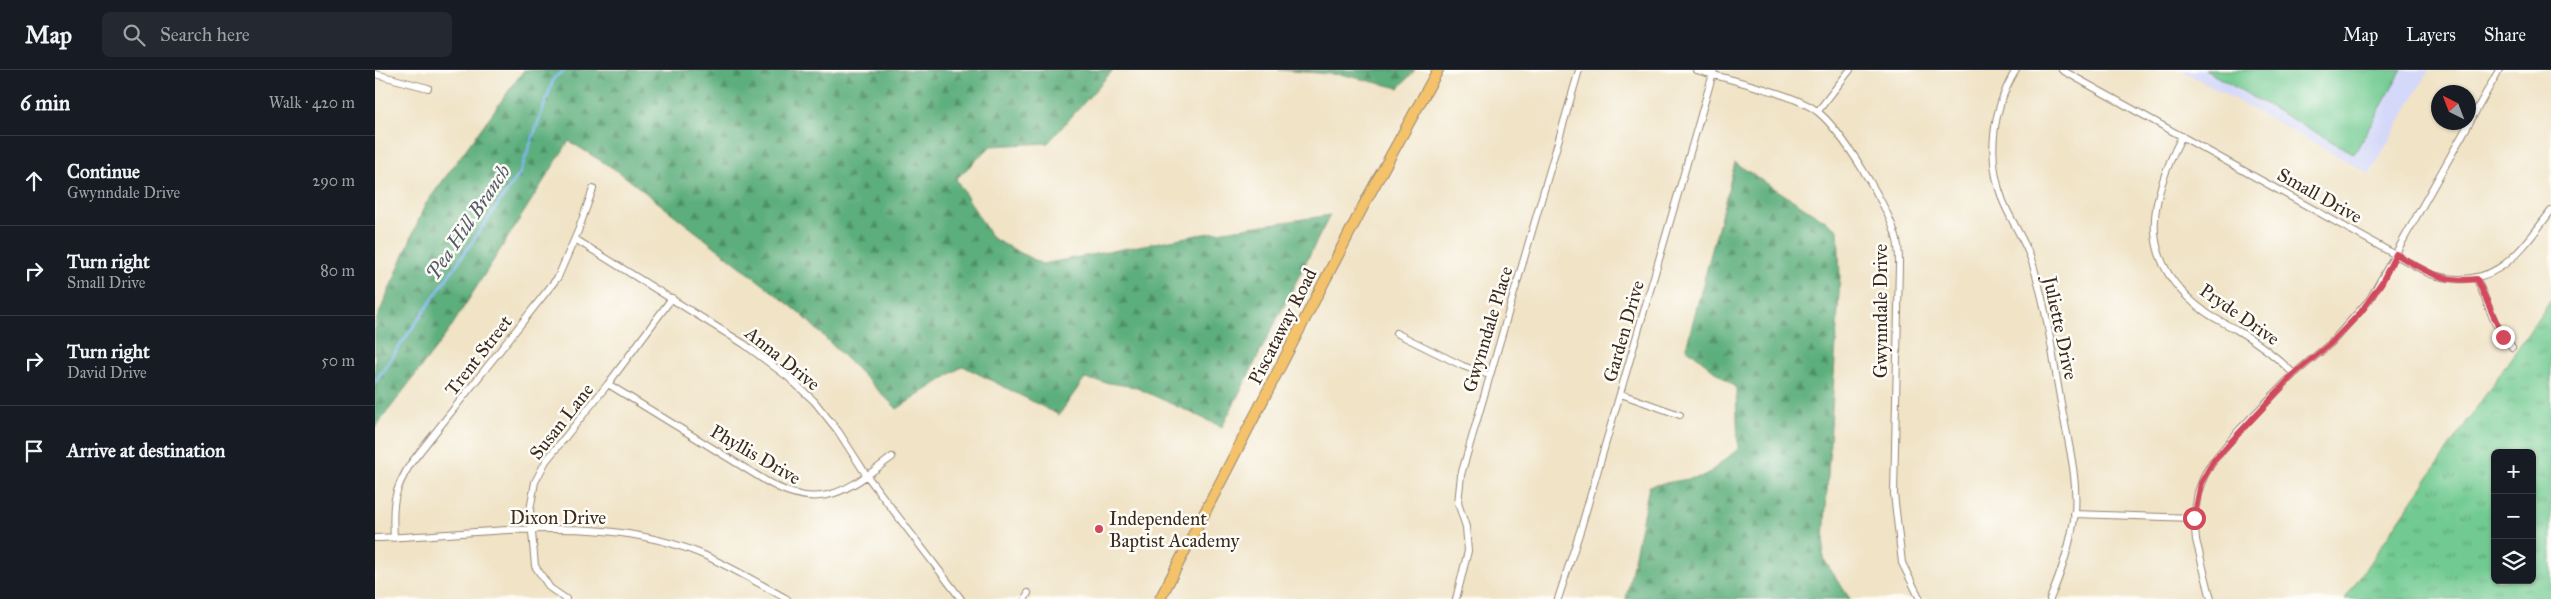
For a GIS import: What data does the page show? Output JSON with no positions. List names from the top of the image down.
{
  "streets": {
    "main road": ["Piscataway Road"],
    "street": [
      "Small Drive",
      "Gwynndale Drive",
      "Pryde Drive",
      "Juliette Drive",
      "Gwynndale Place",
      "Garden Drive",
      "Trent Street",
      "Anna Drive",
      "Susan Lane",
      "Phyllis Drive",
      "Dixon Drive"
    ]
  },
  "crossings": [
    ["Small Drive", "Pryde Drive"],
    ["Gwynndale Drive", "Garden Drive"],
    ["Trent Street", "Anna Drive"],
    ["Trent Street", "Dixon Drive"],
    ["Anna Drive", "Susan Lane"],
    ["Anna Drive", "Phyllis Drive"],
    ["Susan Lane", "Phyllis Drive"],
    ["Susan Lane", "Dixon Drive"]
  ],
  "water": ["Pea Hill Branch"],
  "places": ["Independent Baptist Academy"],
  "north": "top left",
  "page": {
    "header": "Map",
    "search": "Search here",
    "nav": ["Map", "Layers", "Share"],
    "heading": ["6 min", "Walk · 420 m"],
    "list": [
      ["Continue", "Gwynndale Drive", "290 m"],
      ["Turn right", "Small Drive", "80 m"],
      ["Turn right", "David Drive", "50 m"],
      "Arrive at destination"
    ],
    "map_buttons": ["+", "−"]
  }
}
